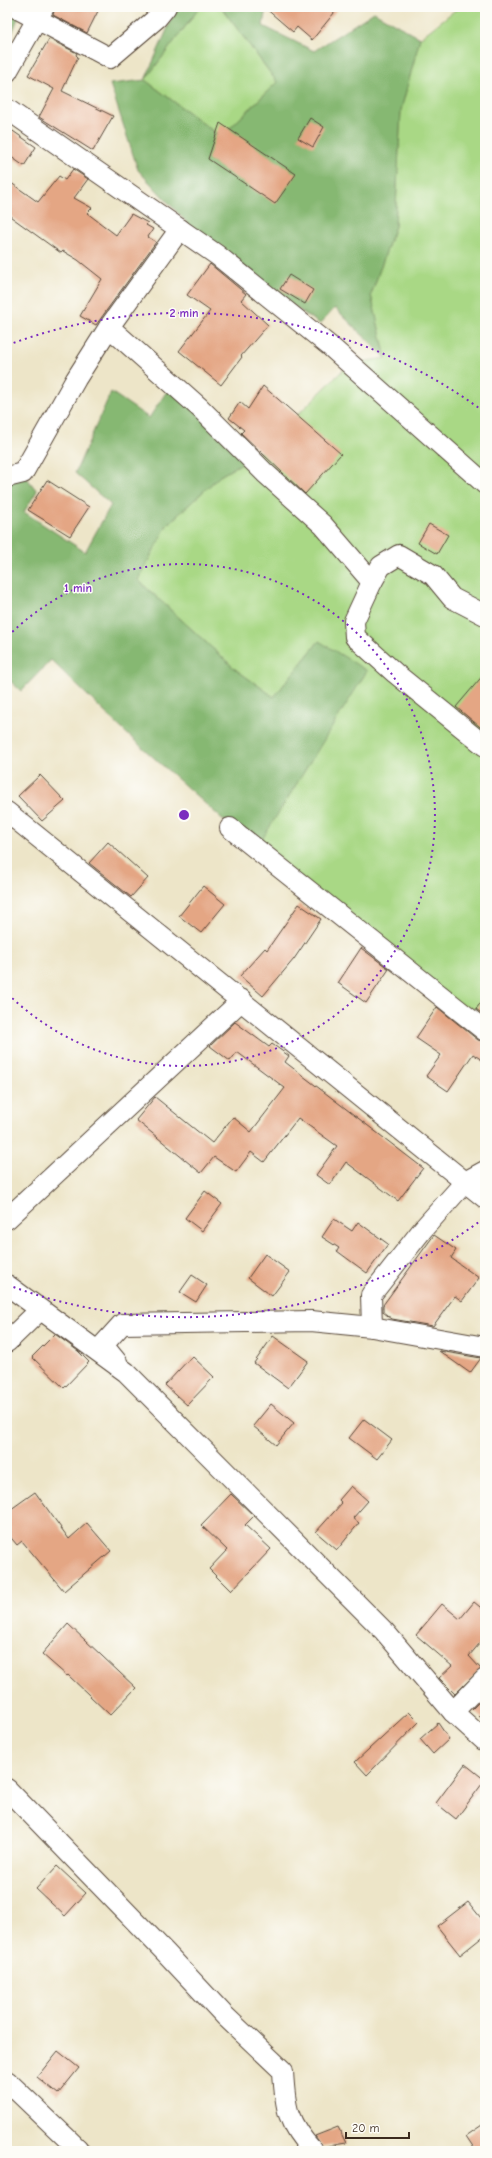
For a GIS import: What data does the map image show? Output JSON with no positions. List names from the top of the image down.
{
  "scale_bar": "20 m",
  "rings": ["2 min", "1 min"]
}
